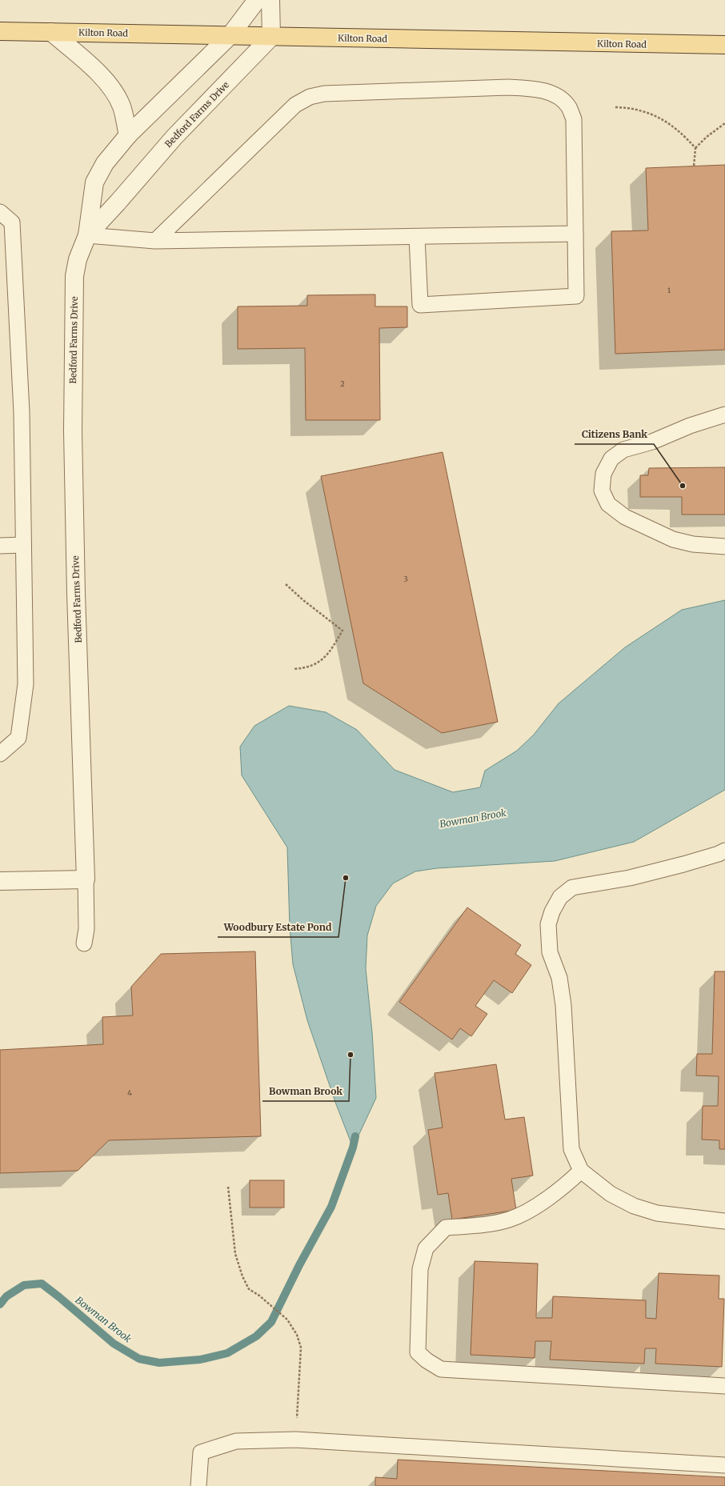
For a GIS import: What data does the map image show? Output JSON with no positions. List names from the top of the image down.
{
  "streets": {
    "main road": ["Kilton Road"],
    "street": ["Bedford Farms Drive"]
  },
  "crossings": [
    ["Kilton Road", "Bedford Farms Drive"]
  ],
  "water": ["Bowman Brook"],
  "places": ["Citizens Bank", "Woodbury Estate Pond", "Bowman Brook"],
  "house_numbers": [
    "1",
    "2",
    "3",
    "4"
  ]
}
